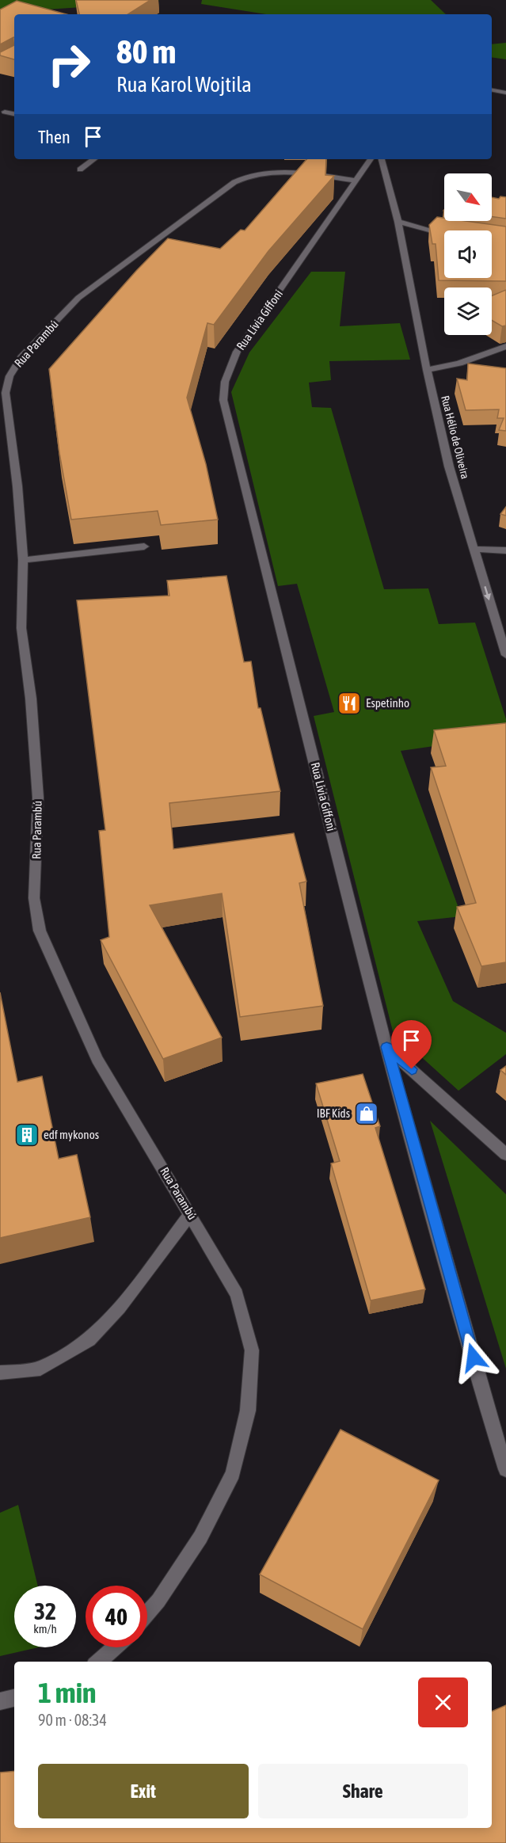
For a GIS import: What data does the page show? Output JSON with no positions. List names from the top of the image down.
{
  "streets": {
    "street": ["Rua Lívia Giffoni", "Rua Parambú", "Rua Hélio de Oliveira"]
  },
  "crossings": [
    ["Rua Lívia Giffoni", "Rua Parambú"]
  ],
  "places": {
    "restaurant": ["Espetinho"],
    "shop": ["IBF Kids"],
    "building": ["edf mykonos"]
  },
  "north": "bottom right",
  "page": {
    "turn": ["80 m", "Rua Karol Wojtila"],
    "then": "Then",
    "speed": "32 km/h",
    "limit": "40",
    "heading": ["1 min", "90 m · 08:34"],
    "buttons": ["Exit", "Share"]
  }
}
